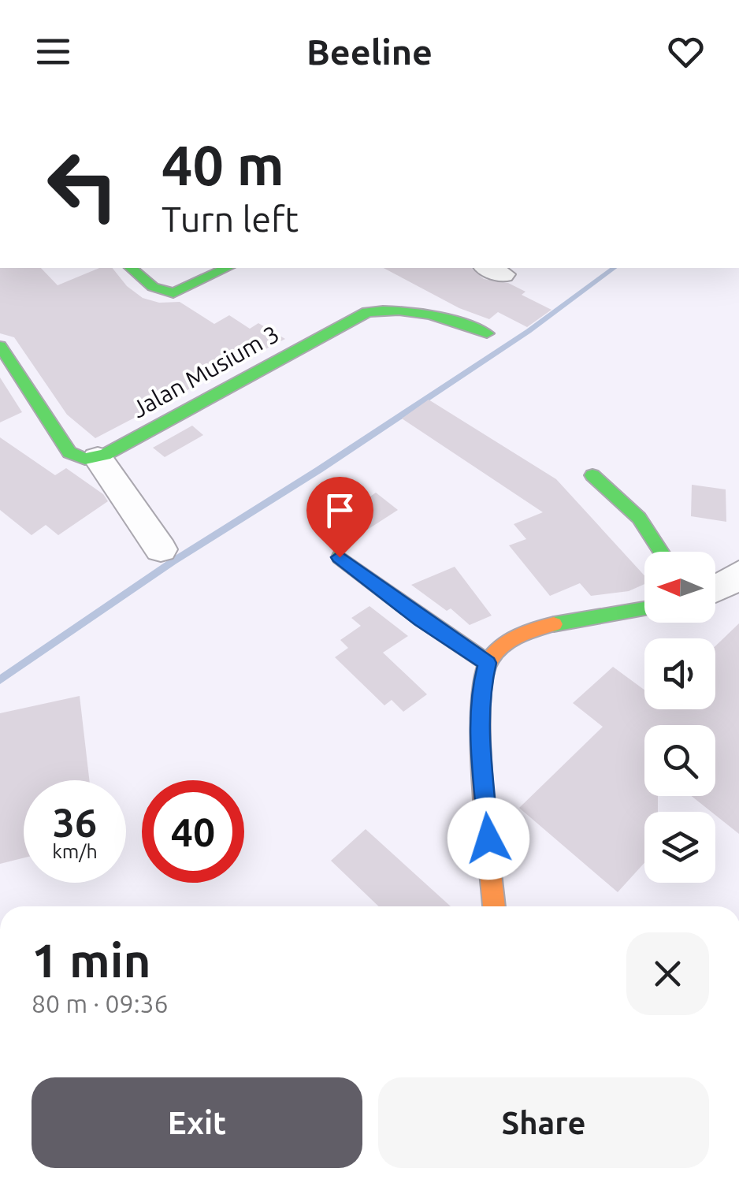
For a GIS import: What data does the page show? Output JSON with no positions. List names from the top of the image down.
{
  "streets": {
    "street": ["Jalan Musium 3"]
  },
  "north": "left",
  "page": {
    "header": "Beeline",
    "turn": ["40 m", "Turn left"],
    "speed": "36 km/h",
    "limit": "40",
    "heading": ["1 min", "80 m · 09:36"],
    "buttons": ["Exit", "Share"]
  }
}
